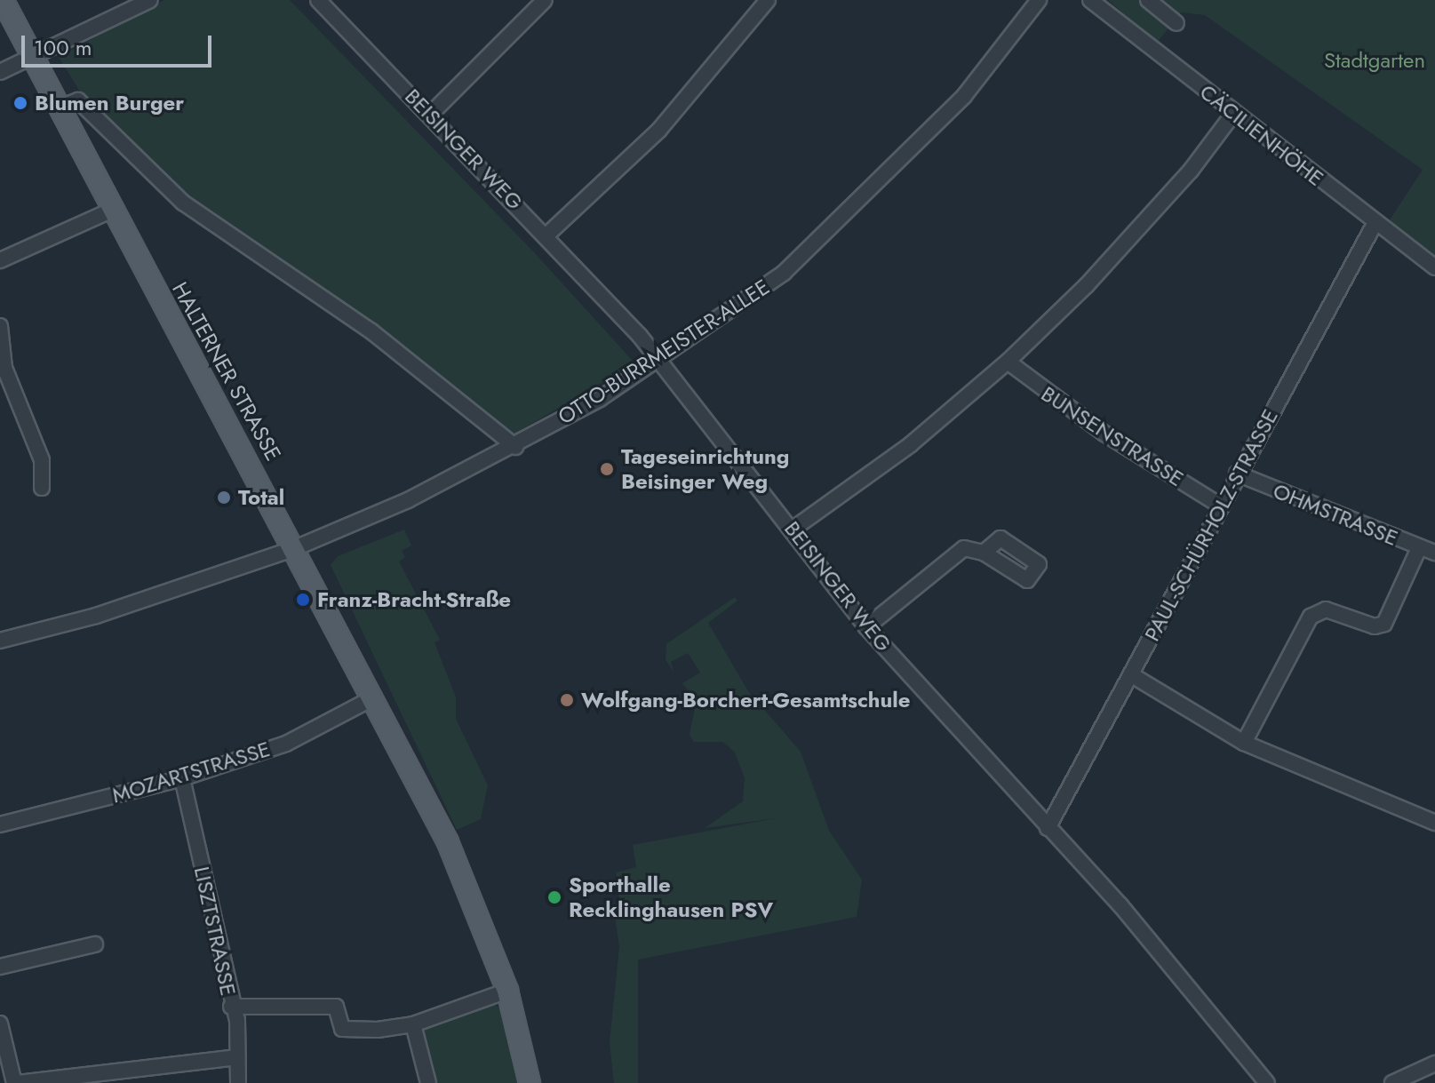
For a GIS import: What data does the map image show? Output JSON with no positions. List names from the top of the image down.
{
  "streets": {
    "main road": ["HALTERNER STRASSE"],
    "street": [
      "CÄCILIENHÖHE",
      "BEISINGER WEG",
      "OTTO-BURRMEISTER-ALLEE",
      "BUNSENSTRASSE",
      "OHMSTRASSE",
      "PAUL-SCHÜRHOLZ-STRASSE",
      "MOZARTSTRASSE",
      "LISZTSTRASSE"
    ]
  },
  "crossings": [
    ["CÄCILIENHÖHE", "PAUL-SCHÜRHOLZ-STRASSE"],
    ["BEISINGER WEG", "OTTO-BURRMEISTER-ALLEE"],
    ["BEISINGER WEG", "PAUL-SCHÜRHOLZ-STRASSE"],
    ["OTTO-BURRMEISTER-ALLEE", "HALTERNER STRASSE"],
    ["HALTERNER STRASSE", "MOZARTSTRASSE"],
    ["BUNSENSTRASSE", "PAUL-SCHÜRHOLZ-STRASSE"],
    ["OHMSTRASSE", "PAUL-SCHÜRHOLZ-STRASSE"],
    ["MOZARTSTRASSE", "LISZTSTRASSE"]
  ],
  "parks": ["Stadtgarten"],
  "places": [
    "Blumen Burger",
    "Tageseinrichtung Beisinger Weg",
    "Total",
    "Franz-Bracht-Straße",
    "Wolfgang-Borchert-Gesamtschule",
    "Sporthalle Recklinghausen PSV"
  ],
  "scale_bar": "100 m"
}
